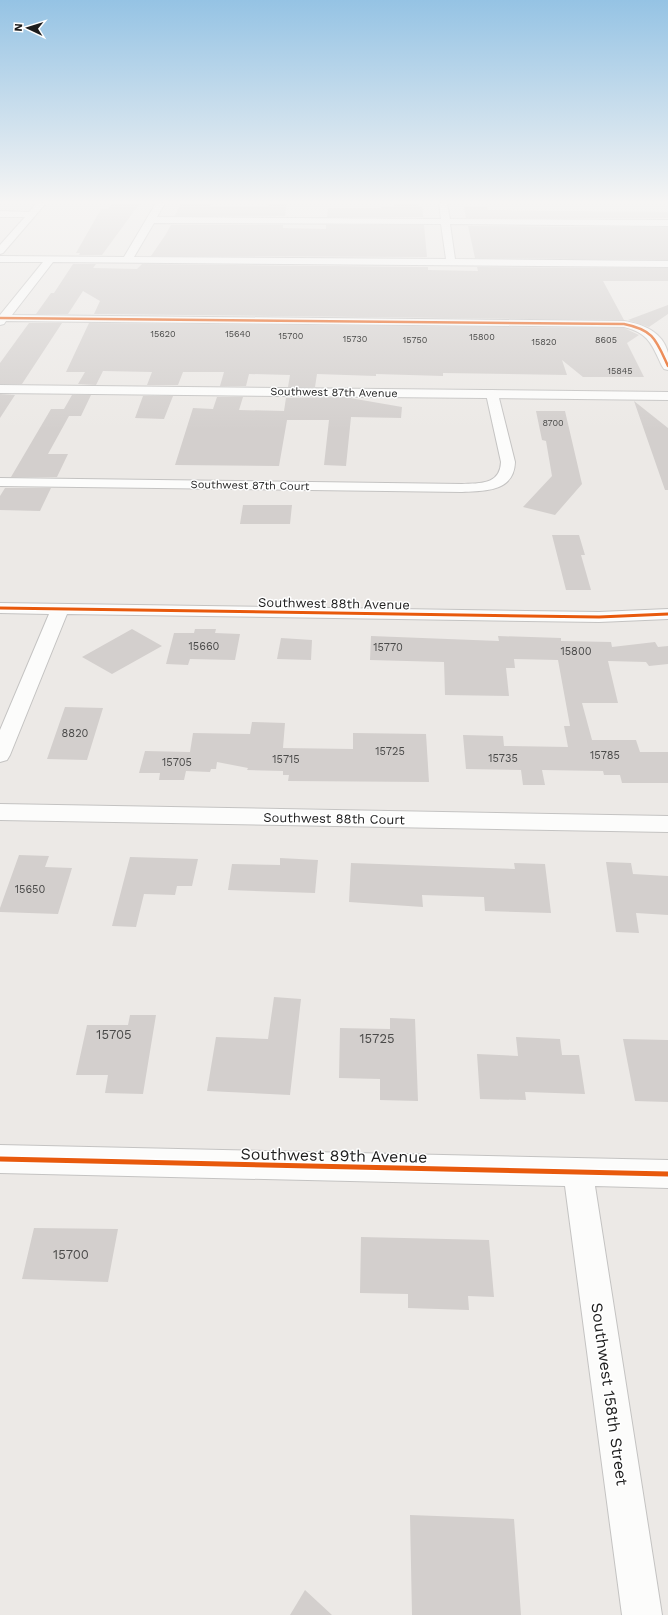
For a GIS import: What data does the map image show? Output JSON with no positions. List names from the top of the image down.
{
  "streets": {
    "street": [
      "Southwest 87th Avenue",
      "Southwest 87th Court",
      "Southwest 88th Avenue",
      "Southwest 88th Court",
      "Southwest 89th Avenue",
      "Southwest 158th Street"
    ]
  },
  "crossings": [
    ["Southwest 87th Avenue", "Southwest 87th Court"],
    ["Southwest 89th Avenue", "Southwest 158th Street"]
  ],
  "house_numbers": [
    "15620",
    "15640",
    "15700",
    "15800",
    "15730",
    "15750",
    "8605",
    "15820",
    "15845",
    "8700",
    "15660",
    "15770",
    "15800",
    "8820",
    "15725",
    "15785",
    "15735",
    "15715",
    "15705",
    "15650",
    "15705",
    "15725",
    "15700"
  ],
  "north": "left"
}
